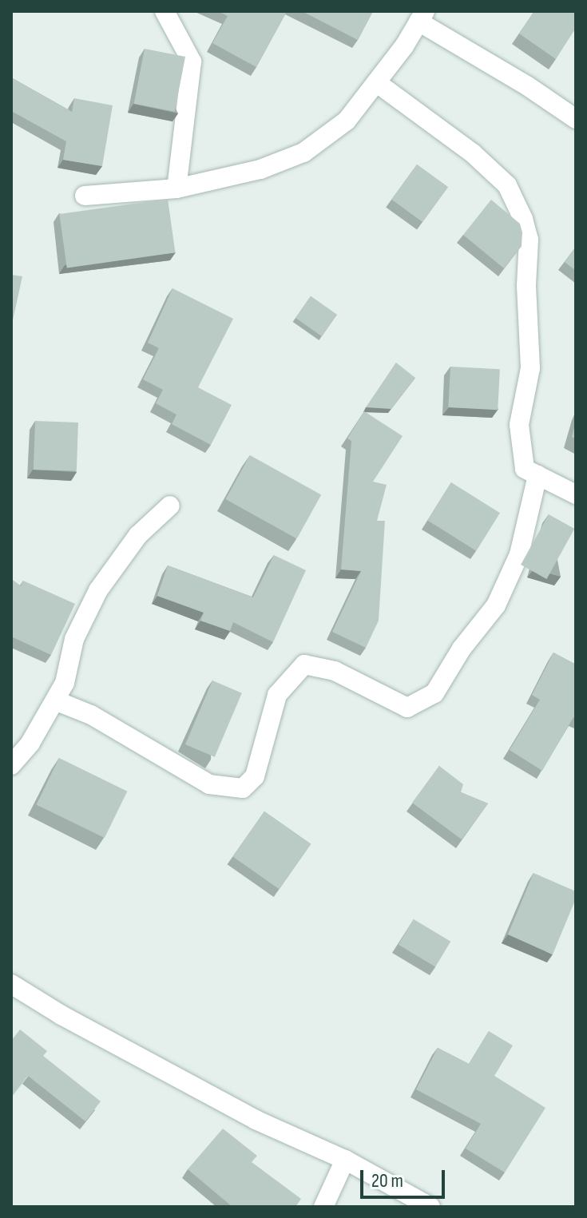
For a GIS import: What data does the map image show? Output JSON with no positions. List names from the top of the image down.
{
  "scale_bar": "20 m"
}
